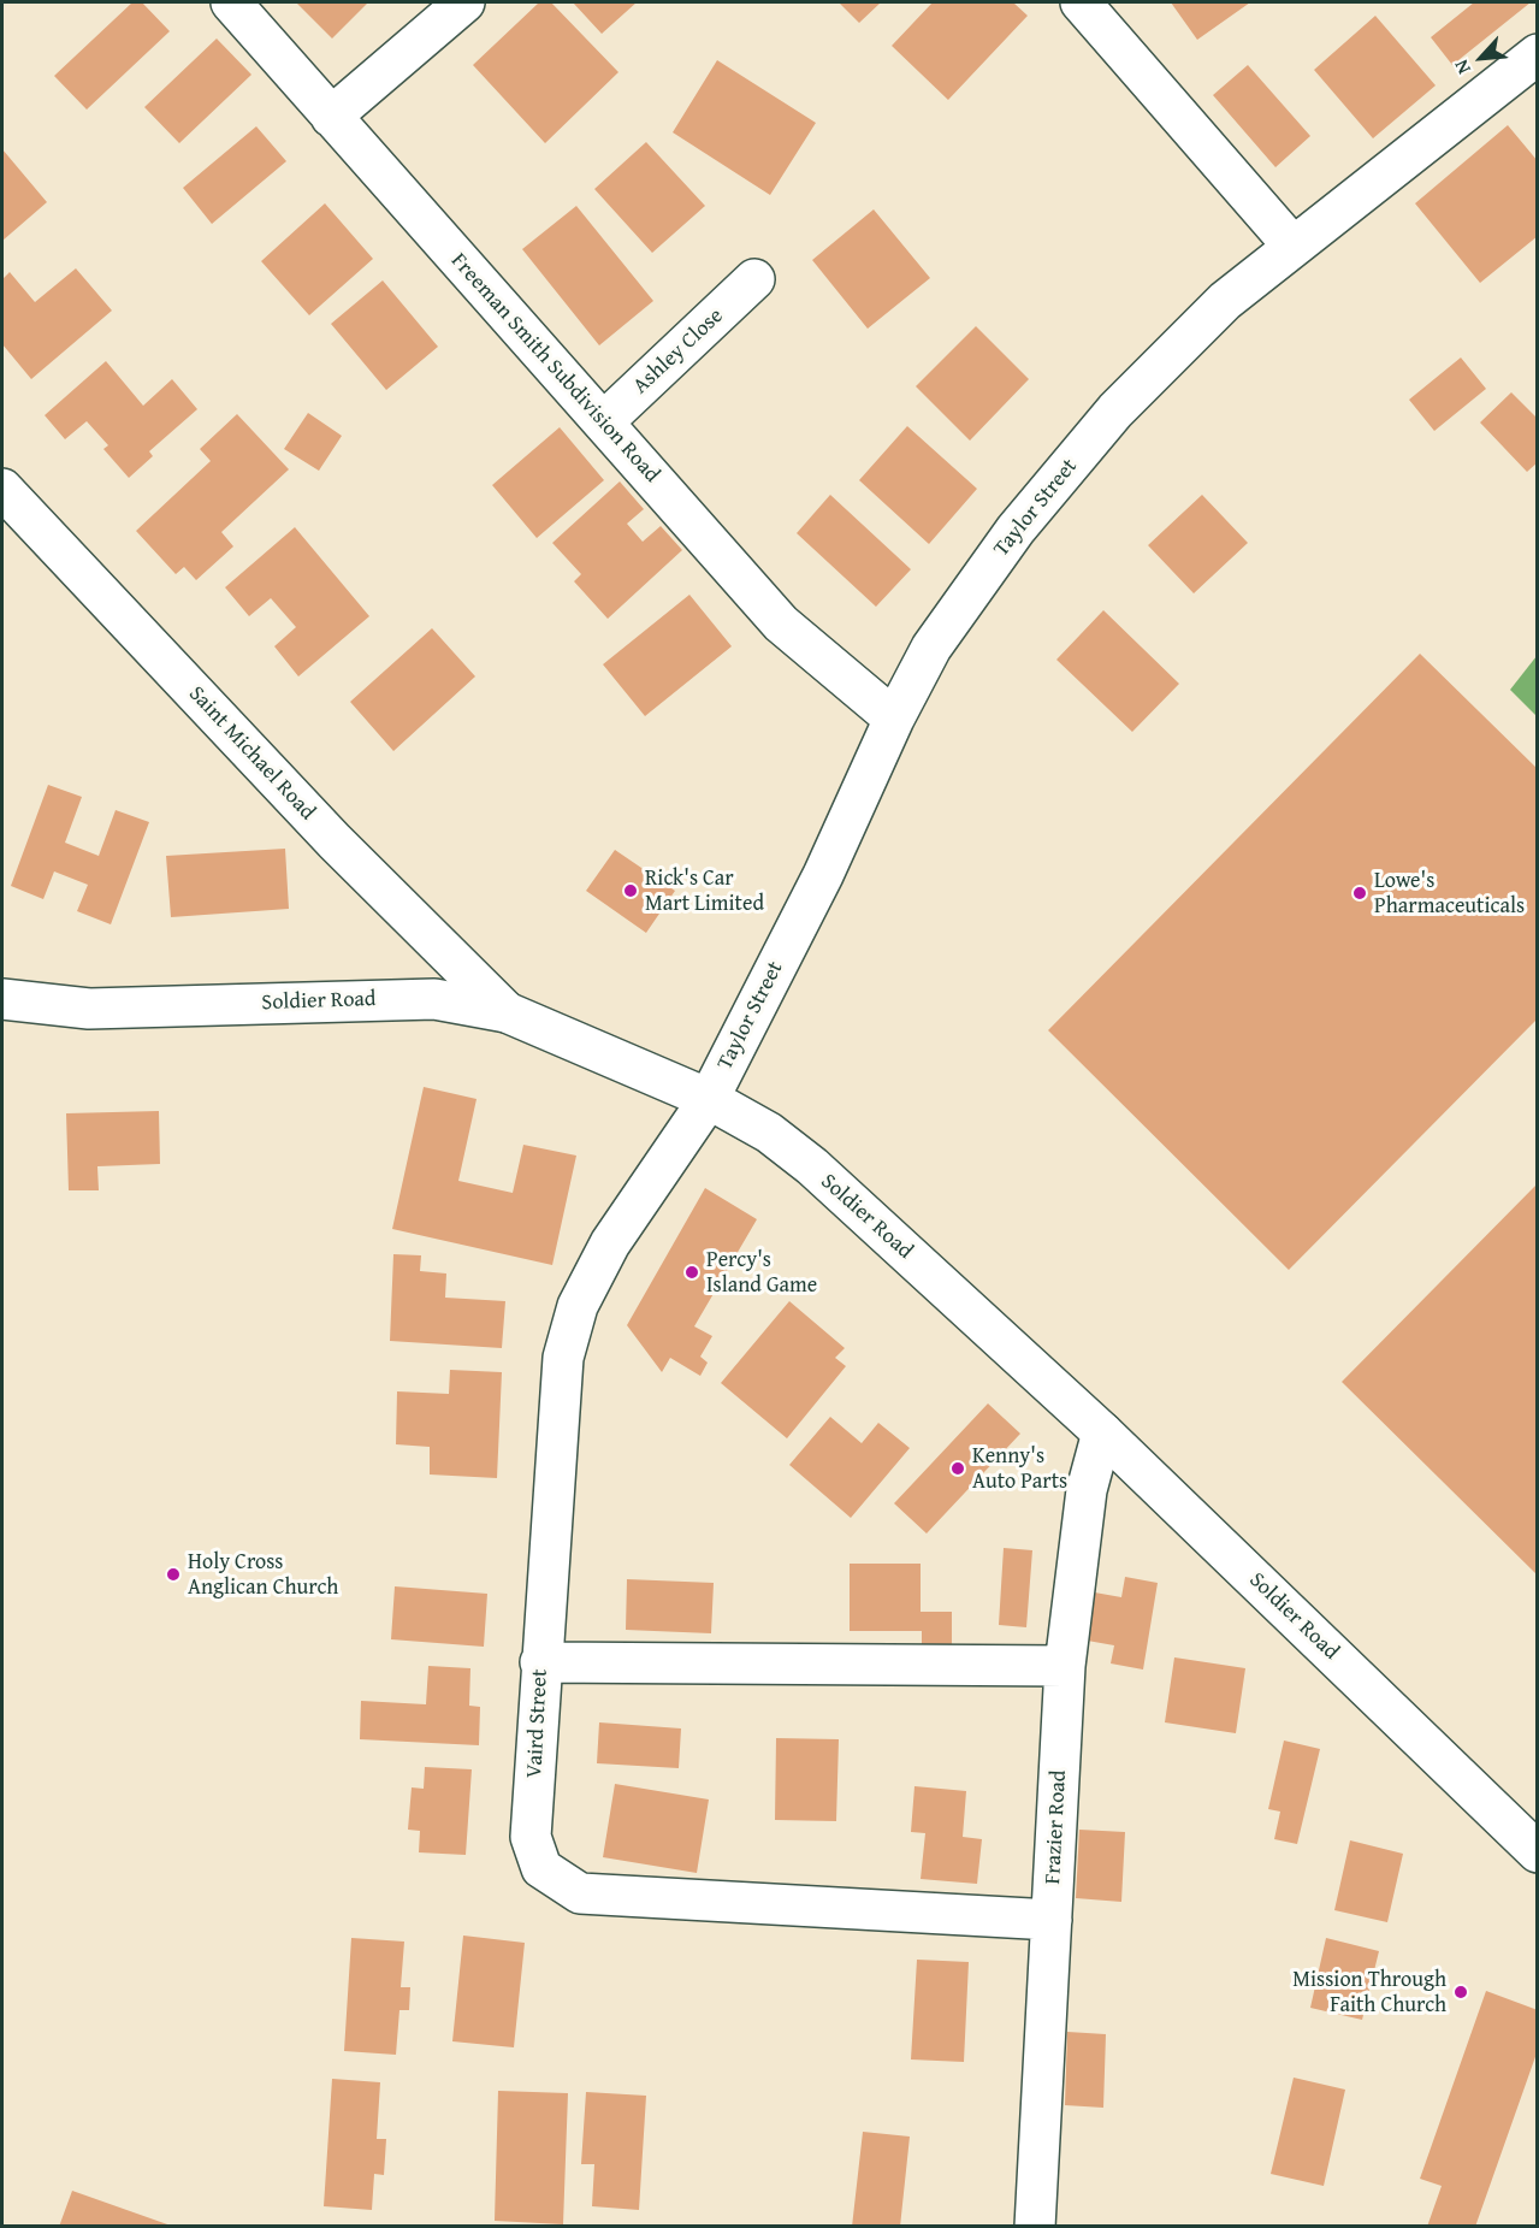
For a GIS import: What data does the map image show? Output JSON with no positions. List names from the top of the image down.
{
  "streets": {
    "street": [
      "Ashley Close",
      "Freeman Smith Subdivision Road",
      "Taylor Street",
      "Saint Michael Road",
      "Soldier Road",
      "Vaird Street",
      "Frazier Road"
    ]
  },
  "crossings": [
    ["Ashley Close", "Freeman Smith Subdivision Road"],
    ["Freeman Smith Subdivision Road", "Taylor Street"],
    ["Taylor Street", "Soldier Road"],
    ["Taylor Street", "Vaird Street"],
    ["Saint Michael Road", "Soldier Road"],
    ["Soldier Road", "Vaird Street"],
    ["Soldier Road", "Frazier Road"],
    ["Vaird Street", "Frazier Road"]
  ],
  "places": [
    "Rick's Car Mart Limited",
    "Lowe's Pharmaceuticals",
    "Percy's Island Game",
    "Kenny's Auto Parts",
    "Holy Cross Anglican Church",
    "Mission Through Faith Church"
  ],
  "north": "bottom left"
}
